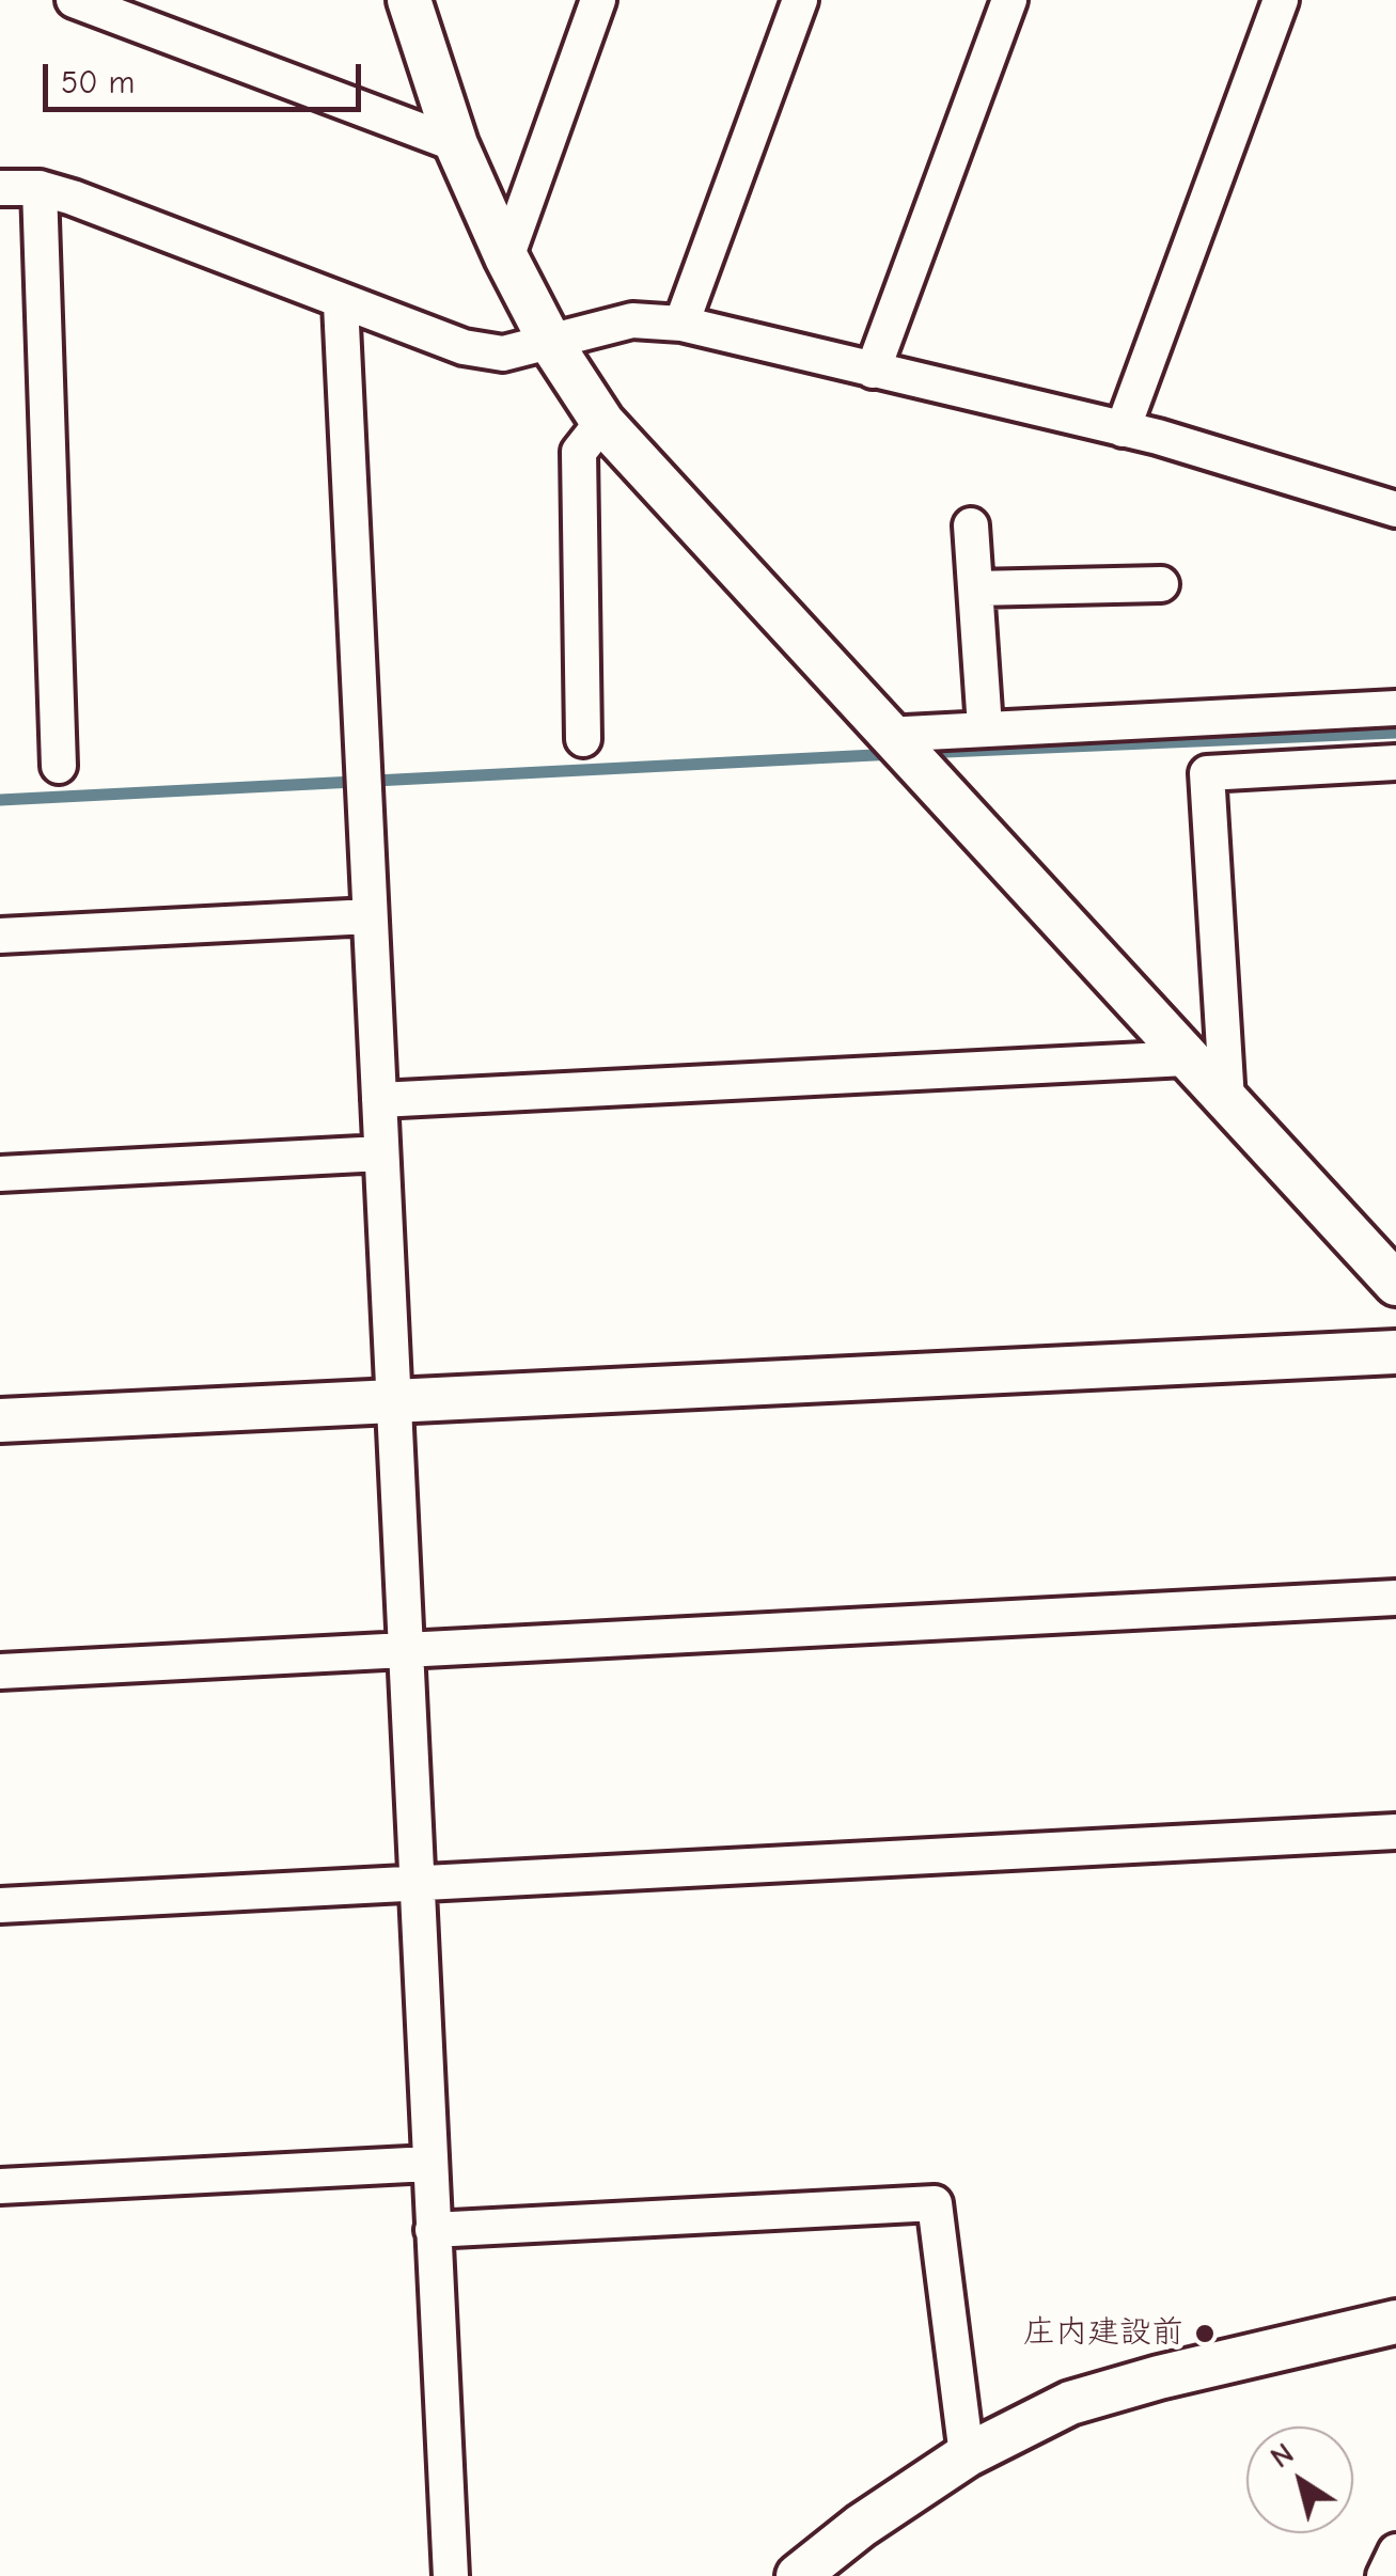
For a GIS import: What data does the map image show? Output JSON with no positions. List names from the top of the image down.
{
  "places": ["庄内建設前"],
  "scale_bar": "50 m",
  "north": "top left"
}
